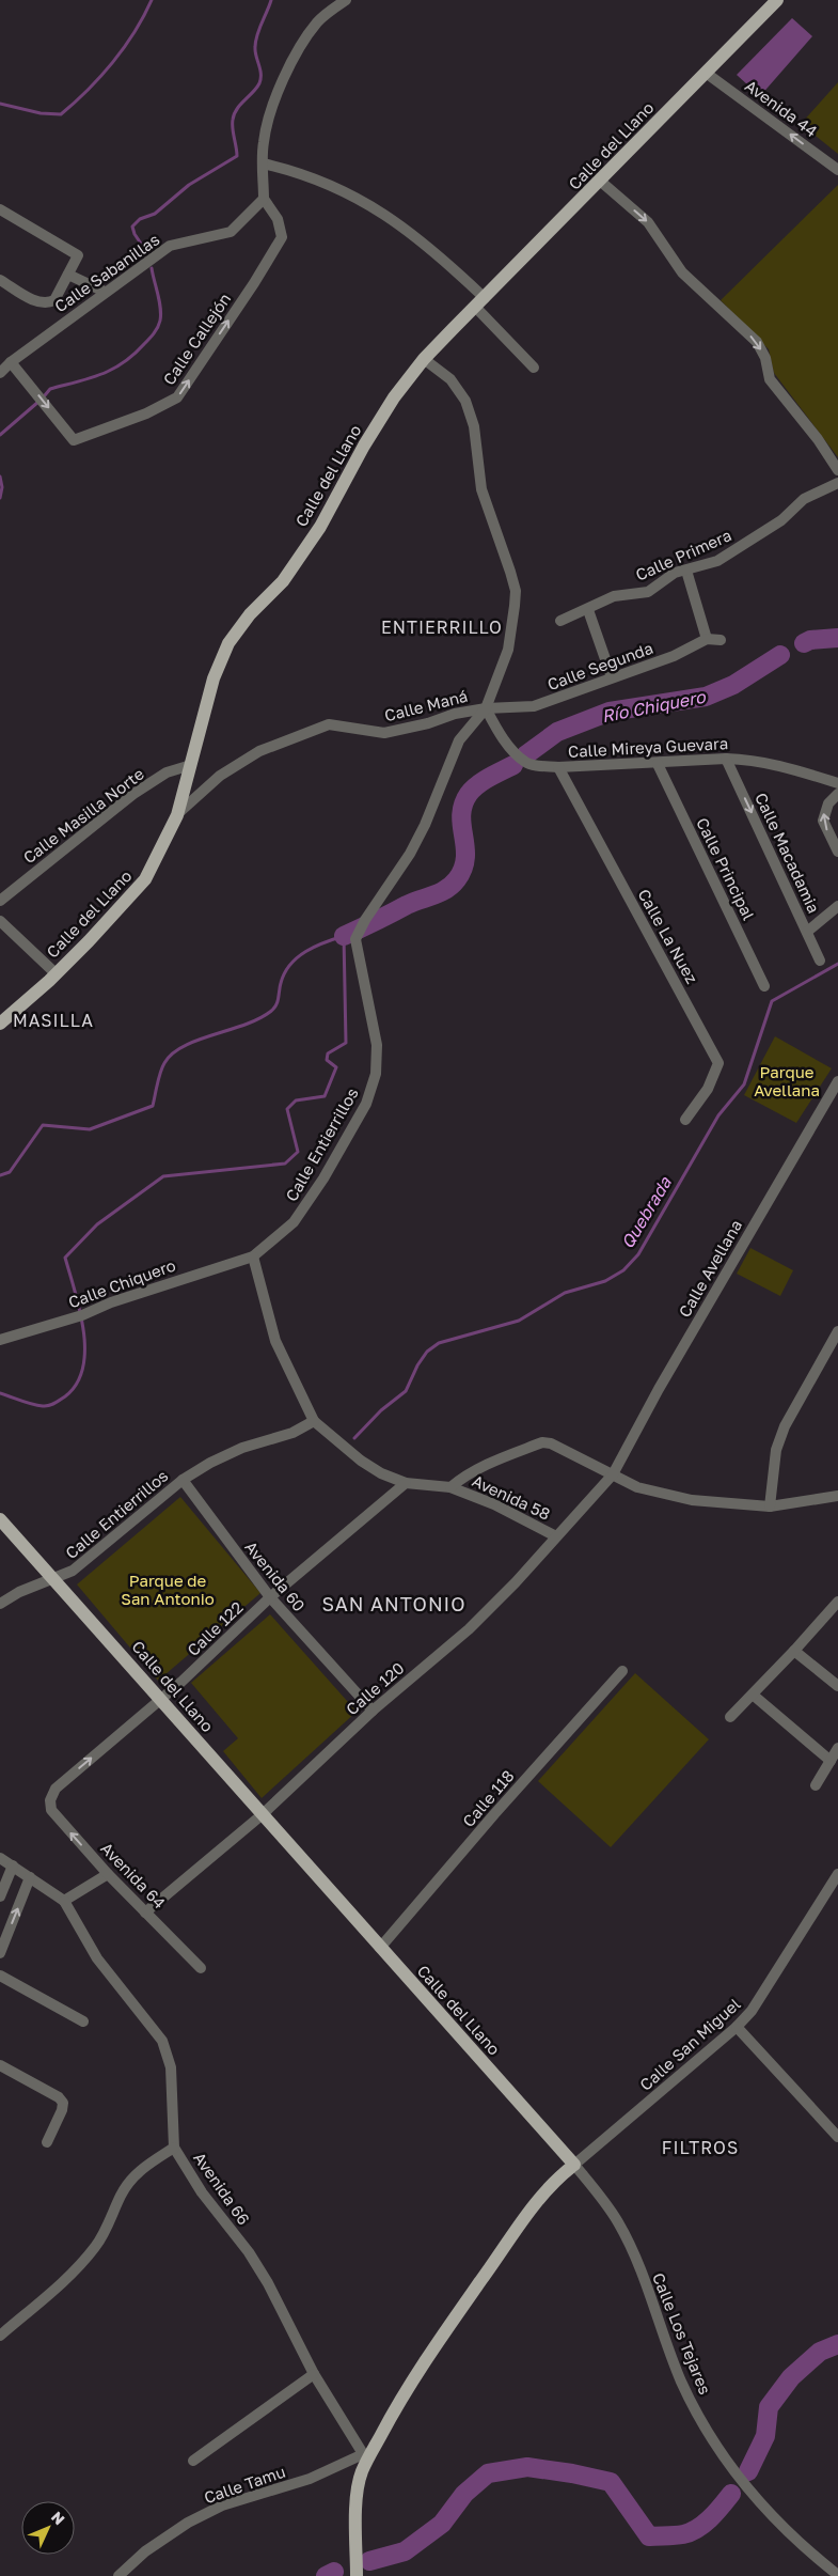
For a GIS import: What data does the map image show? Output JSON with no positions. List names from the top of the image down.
{
  "streets": {
    "main road": ["Calle del Llano"],
    "street": [
      "Avenida 44",
      "Calle Sabanillas",
      "Calle Callejón",
      "Calle Primera",
      "Calle Segunda",
      "Calle Maná",
      "Calle Mireya Guevara",
      "Calle Masilla Norte",
      "Calle Macadamia",
      "Calle Principal",
      "Calle La Nuez",
      "Calle Entierrillos",
      "Calle Avellana",
      "Calle Chiquero",
      "Avenida 58",
      "Avenida 60",
      "Calle 122",
      "Calle 120",
      "Calle 118",
      "Avenida 64",
      "Calle San Miguel",
      "Avenida 66",
      "Calle Los Tejares",
      "Calle Tamu"
    ]
  },
  "crossings": [
    ["Avenida 44", "Calle del Llano"],
    ["Calle del Llano", "Calle Maná"],
    ["Calle del Llano", "Calle Masilla Norte"],
    ["Calle del Llano", "Calle Entierrillos"],
    ["Calle del Llano", "Calle 122"],
    ["Calle del Llano", "Calle 120"],
    ["Calle del Llano", "Calle 118"],
    ["Calle del Llano", "Calle San Miguel"],
    ["Calle del Llano", "Calle Los Tejares"],
    ["Calle Sabanillas", "Calle Callejón"],
    ["Calle Segunda", "Calle Maná"],
    ["Calle Segunda", "Calle Mireya Guevara"],
    ["Calle Segunda", "Calle Entierrillos"],
    ["Calle Maná", "Calle Mireya Guevara"],
    ["Calle Maná", "Calle Entierrillos"],
    ["Calle Mireya Guevara", "Calle Macadamia"],
    ["Calle Mireya Guevara", "Calle Principal"],
    ["Calle Mireya Guevara", "Calle La Nuez"],
    ["Calle Mireya Guevara", "Calle Entierrillos"],
    ["Calle Entierrillos", "Calle Chiquero"],
    ["Calle Entierrillos", "Avenida 58"],
    ["Calle Entierrillos", "Avenida 60"],
    ["Calle Avellana", "Calle 120"],
    ["Avenida 58", "Calle 122"],
    ["Avenida 58", "Calle 120"],
    ["Avenida 60", "Calle 122"],
    ["Avenida 60", "Calle 120"],
    ["Calle 122", "Avenida 64"],
    ["Calle 120", "Avenida 64"],
    ["Calle San Miguel", "Calle Los Tejares"],
    ["Avenida 66", "Calle Tamu"]
  ],
  "one_way": ["Avenida 44", "Calle Macadamia"],
  "districts": [
    "ENTIERRILLO",
    "MASILLA",
    "SAN ANTONIO",
    "FILTROS"
  ],
  "water": ["Río Chiquero", "Quebrada"],
  "parks": ["Parque Avellana", "Parque de San Antonio"],
  "north": "top right"
}
